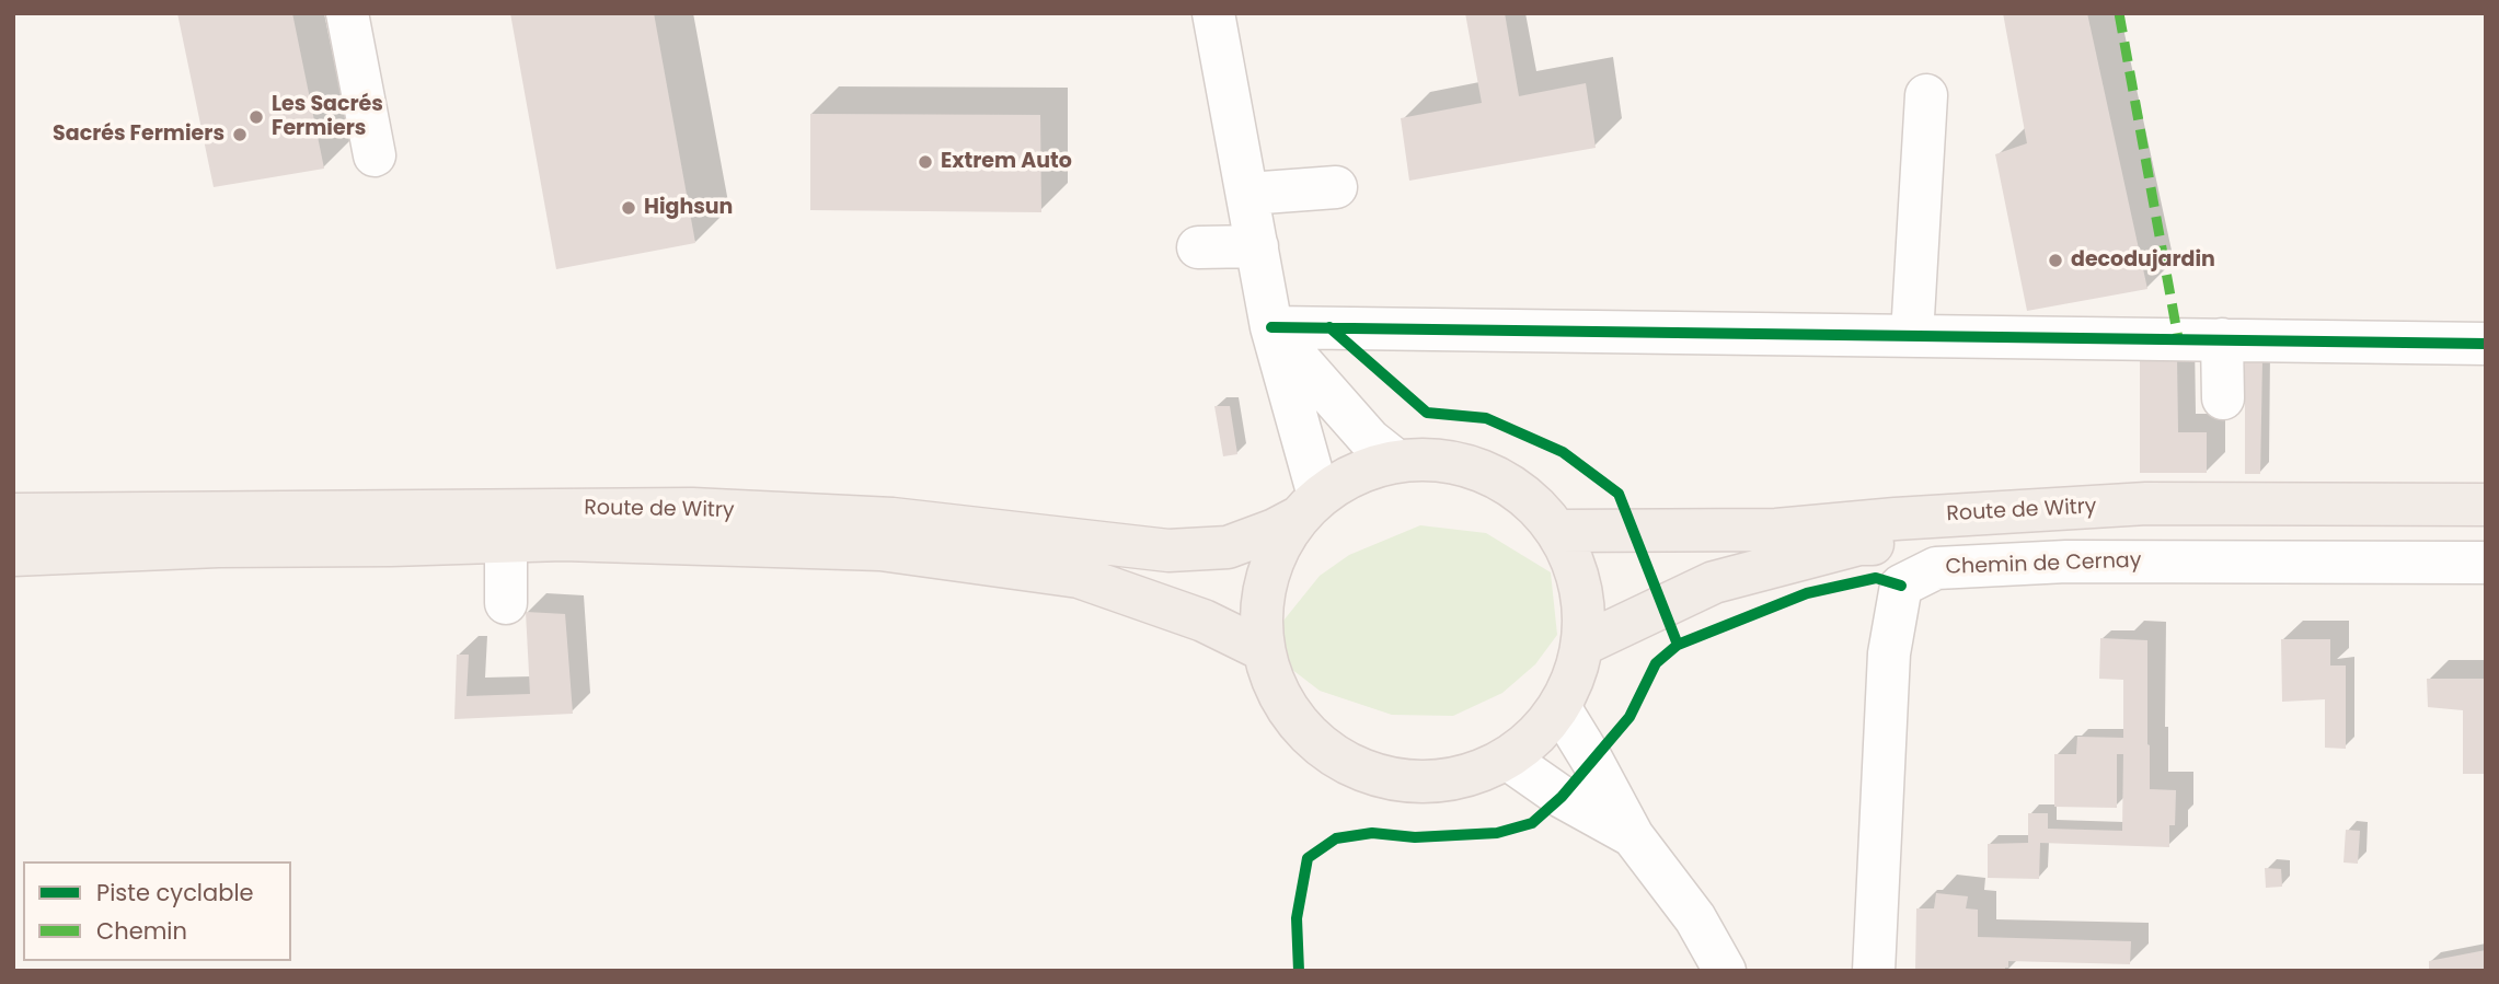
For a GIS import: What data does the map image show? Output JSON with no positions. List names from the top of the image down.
{
  "streets": {
    "main road": ["Route de Witry"],
    "street": ["Chemin de Cernay"]
  },
  "places": [
    "Les Sacrés Fermiers",
    "Sacrés Fermiers",
    "Extrem Auto",
    "Highsun",
    "decodujardin"
  ],
  "legend": ["Piste cyclable", "Chemin"]
}
